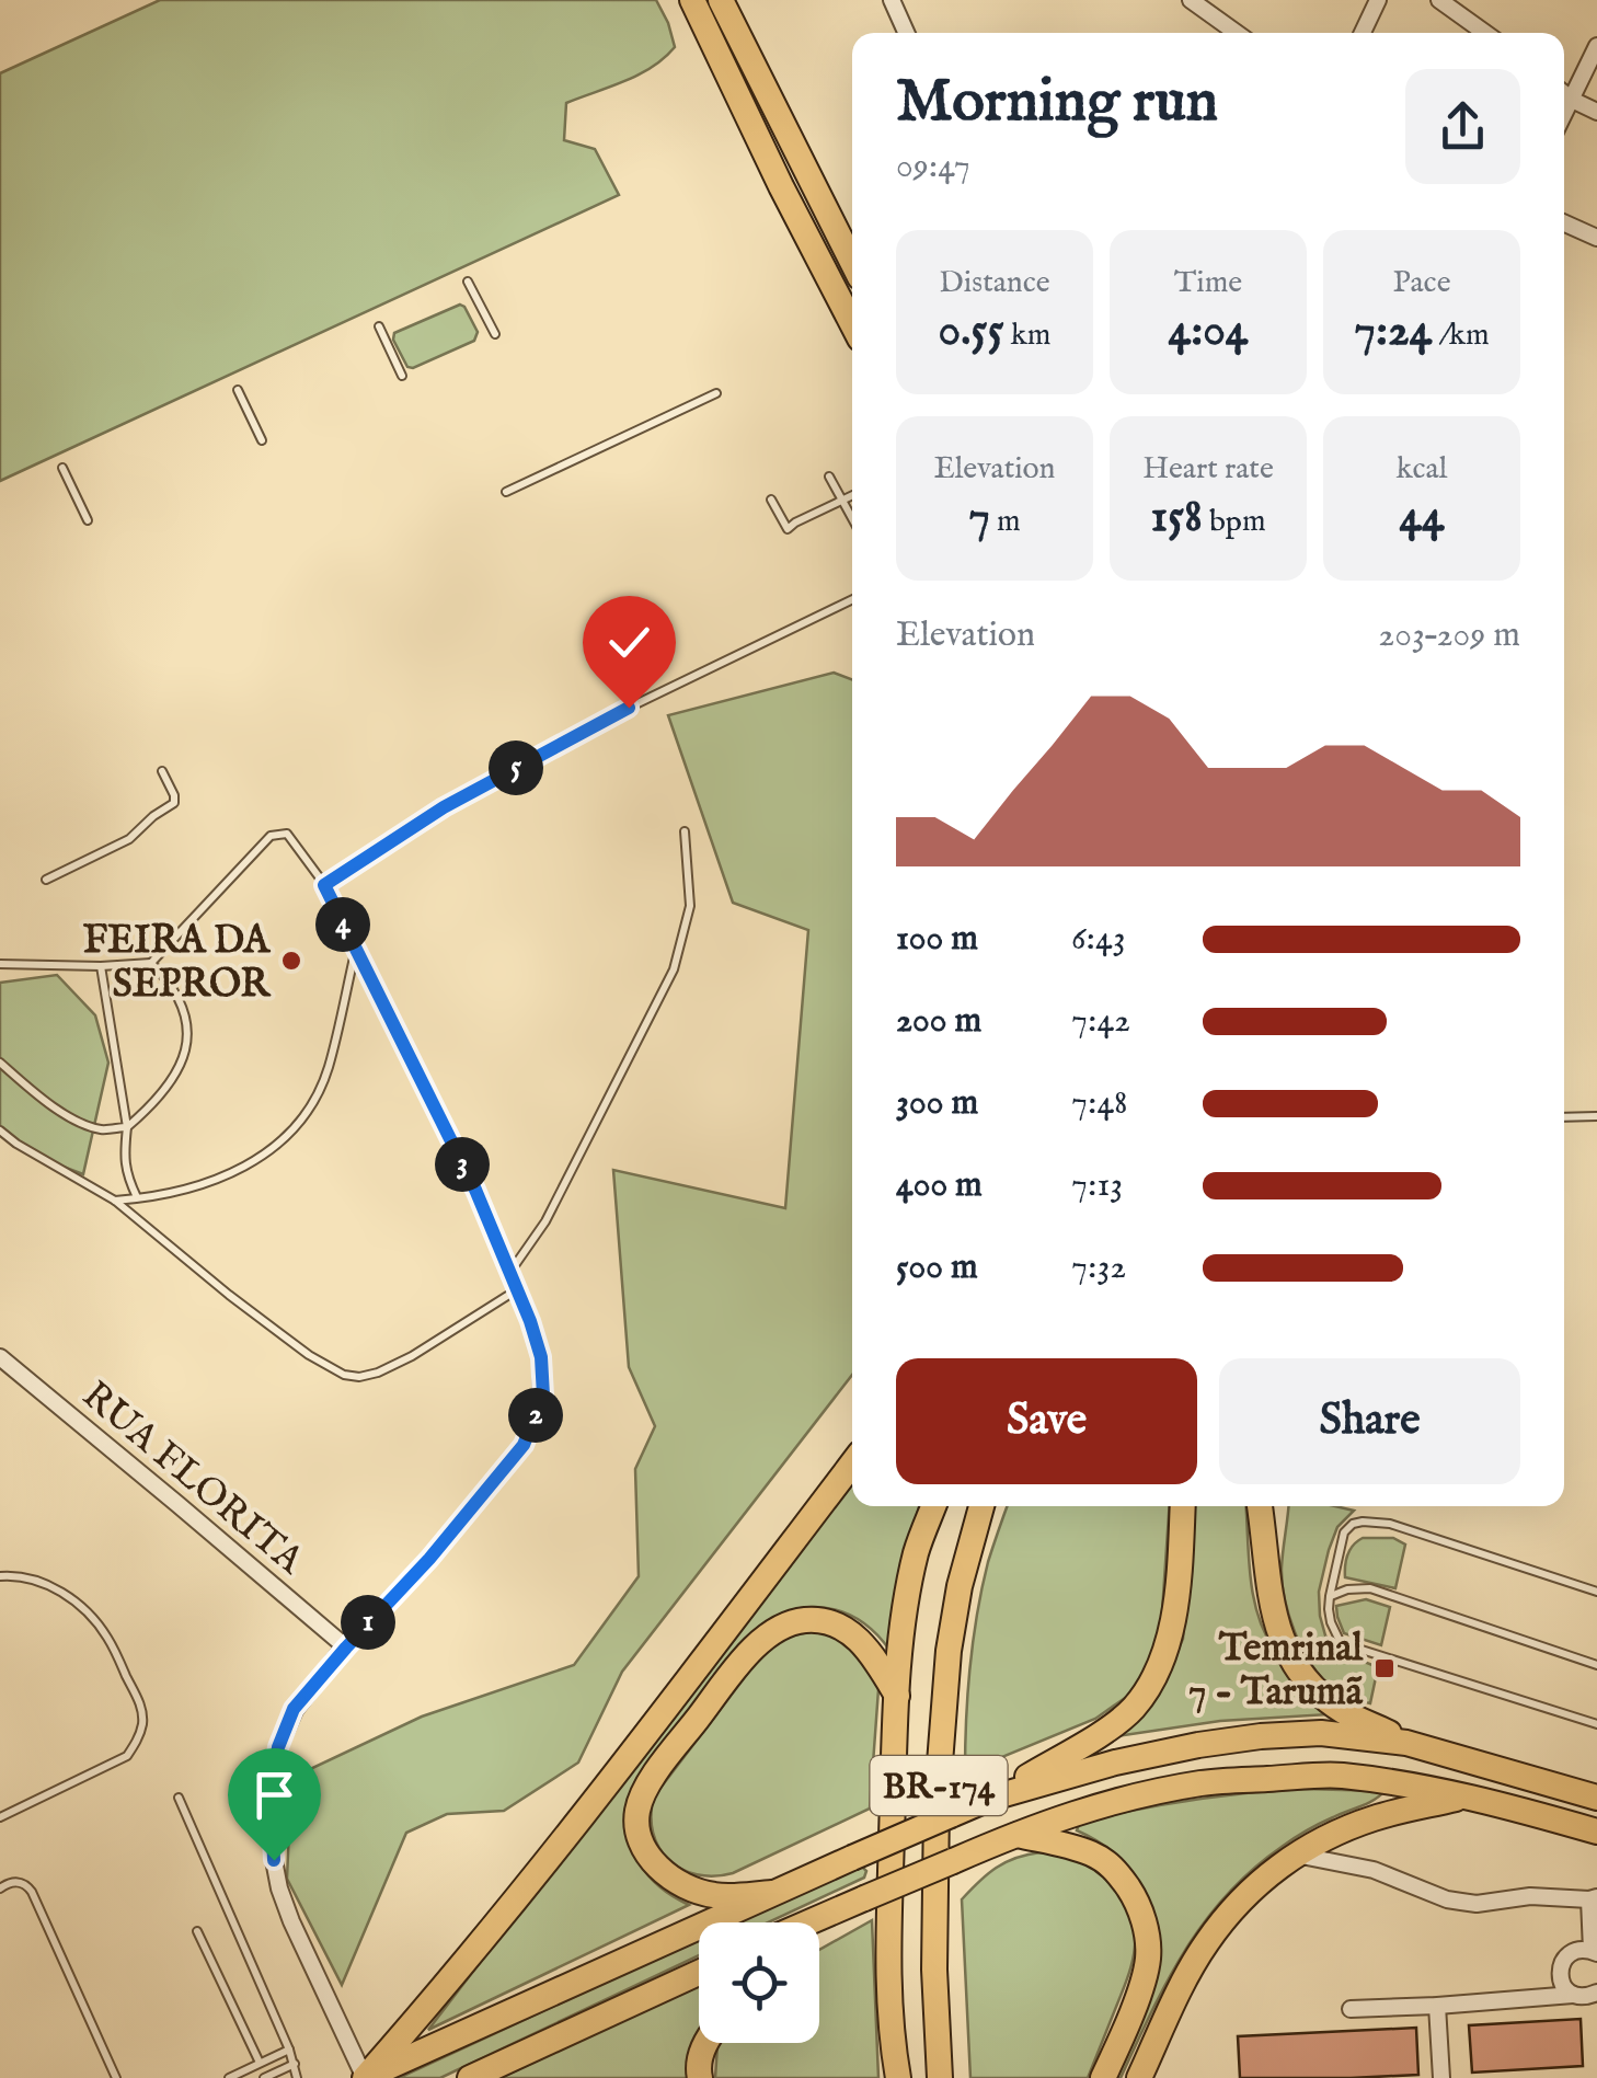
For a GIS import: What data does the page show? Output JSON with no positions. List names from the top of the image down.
{
  "streets": {
    "highway": ["BR-174"],
    "street": ["RUA FLORITA"]
  },
  "places": {
    "other": ["FEIRA DA SEPROR"],
    "transit": ["Temrinal 7 - Tarumã"]
  },
  "page": {
    "heading": ["Morning run", "09:47"],
    "stats": [
      ["Distance", "0.55 km"],
      ["Time", "4:04"],
      ["Pace", "7:24 /km"],
      ["Elevation", "7 m"],
      ["Heart rate", "158 bpm"],
      ["kcal", "44"]
    ],
    "chart": ["Elevation", "203–209 m"],
    "pins": [
      "5",
      "4",
      "3",
      "2",
      "1"
    ],
    "list": [
      {
        "name": "100 m",
        "note": "6:43"
      },
      {
        "name": "200 m",
        "note": "7:42"
      },
      {
        "name": "300 m",
        "note": "7:48"
      },
      {
        "name": "400 m",
        "note": "7:13"
      },
      {
        "name": "500 m",
        "note": "7:32"
      }
    ],
    "buttons": ["Save", "Share"]
  }
}
